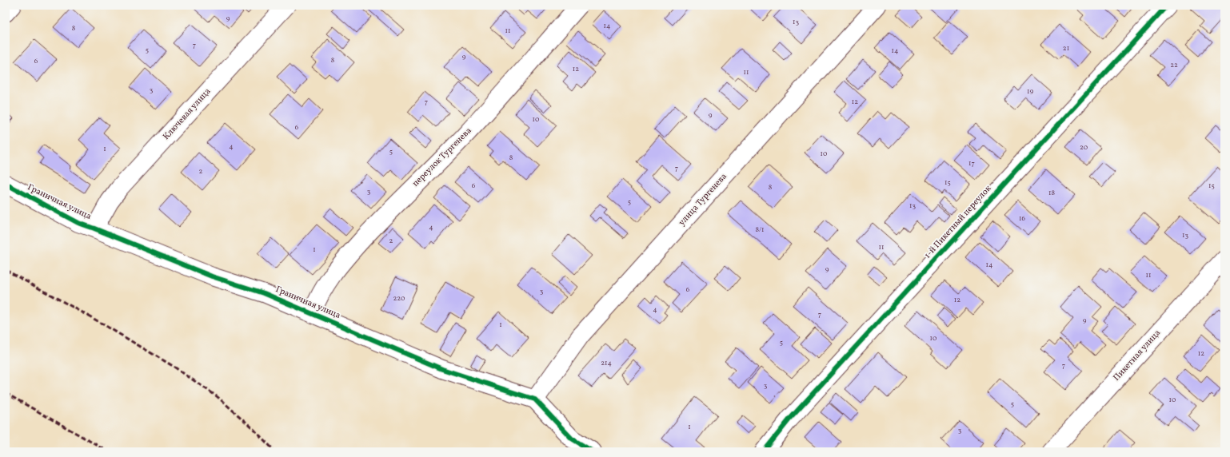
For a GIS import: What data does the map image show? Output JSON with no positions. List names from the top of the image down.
{
  "streets": {
    "street": [
      "Ключевая улица",
      "переулок Тургенева",
      "улица Тургенева",
      "Граничная улица",
      "1-й Пикетный переулок",
      "Пикетная улица"
    ]
  },
  "crossings": [
    ["Ключевая улица", "Граничная улица"],
    ["переулок Тургенева", "Граничная улица"],
    ["улица Тургенева", "Граничная улица"]
  ],
  "house_numbers": [
    "9",
    "13",
    "14",
    "8",
    "11",
    "7",
    "21",
    "5",
    "14",
    "9",
    "8",
    "6",
    "22",
    "12",
    "11",
    "3",
    "19",
    "7",
    "12",
    "9",
    "10",
    "6",
    "4",
    "20",
    "1",
    "5",
    "10",
    "8",
    "17",
    "7",
    "2",
    "15",
    "6",
    "15",
    "8",
    "3",
    "18",
    "5",
    "13",
    "16",
    "4",
    "8/1",
    "13",
    "2",
    "11",
    "1",
    "14",
    "9",
    "11",
    "6",
    "3",
    "220",
    "12",
    "4",
    "7",
    "9",
    "1",
    "10",
    "5",
    "12",
    "214",
    "7",
    "3",
    "10",
    "5",
    "1",
    "3"
  ]
}
